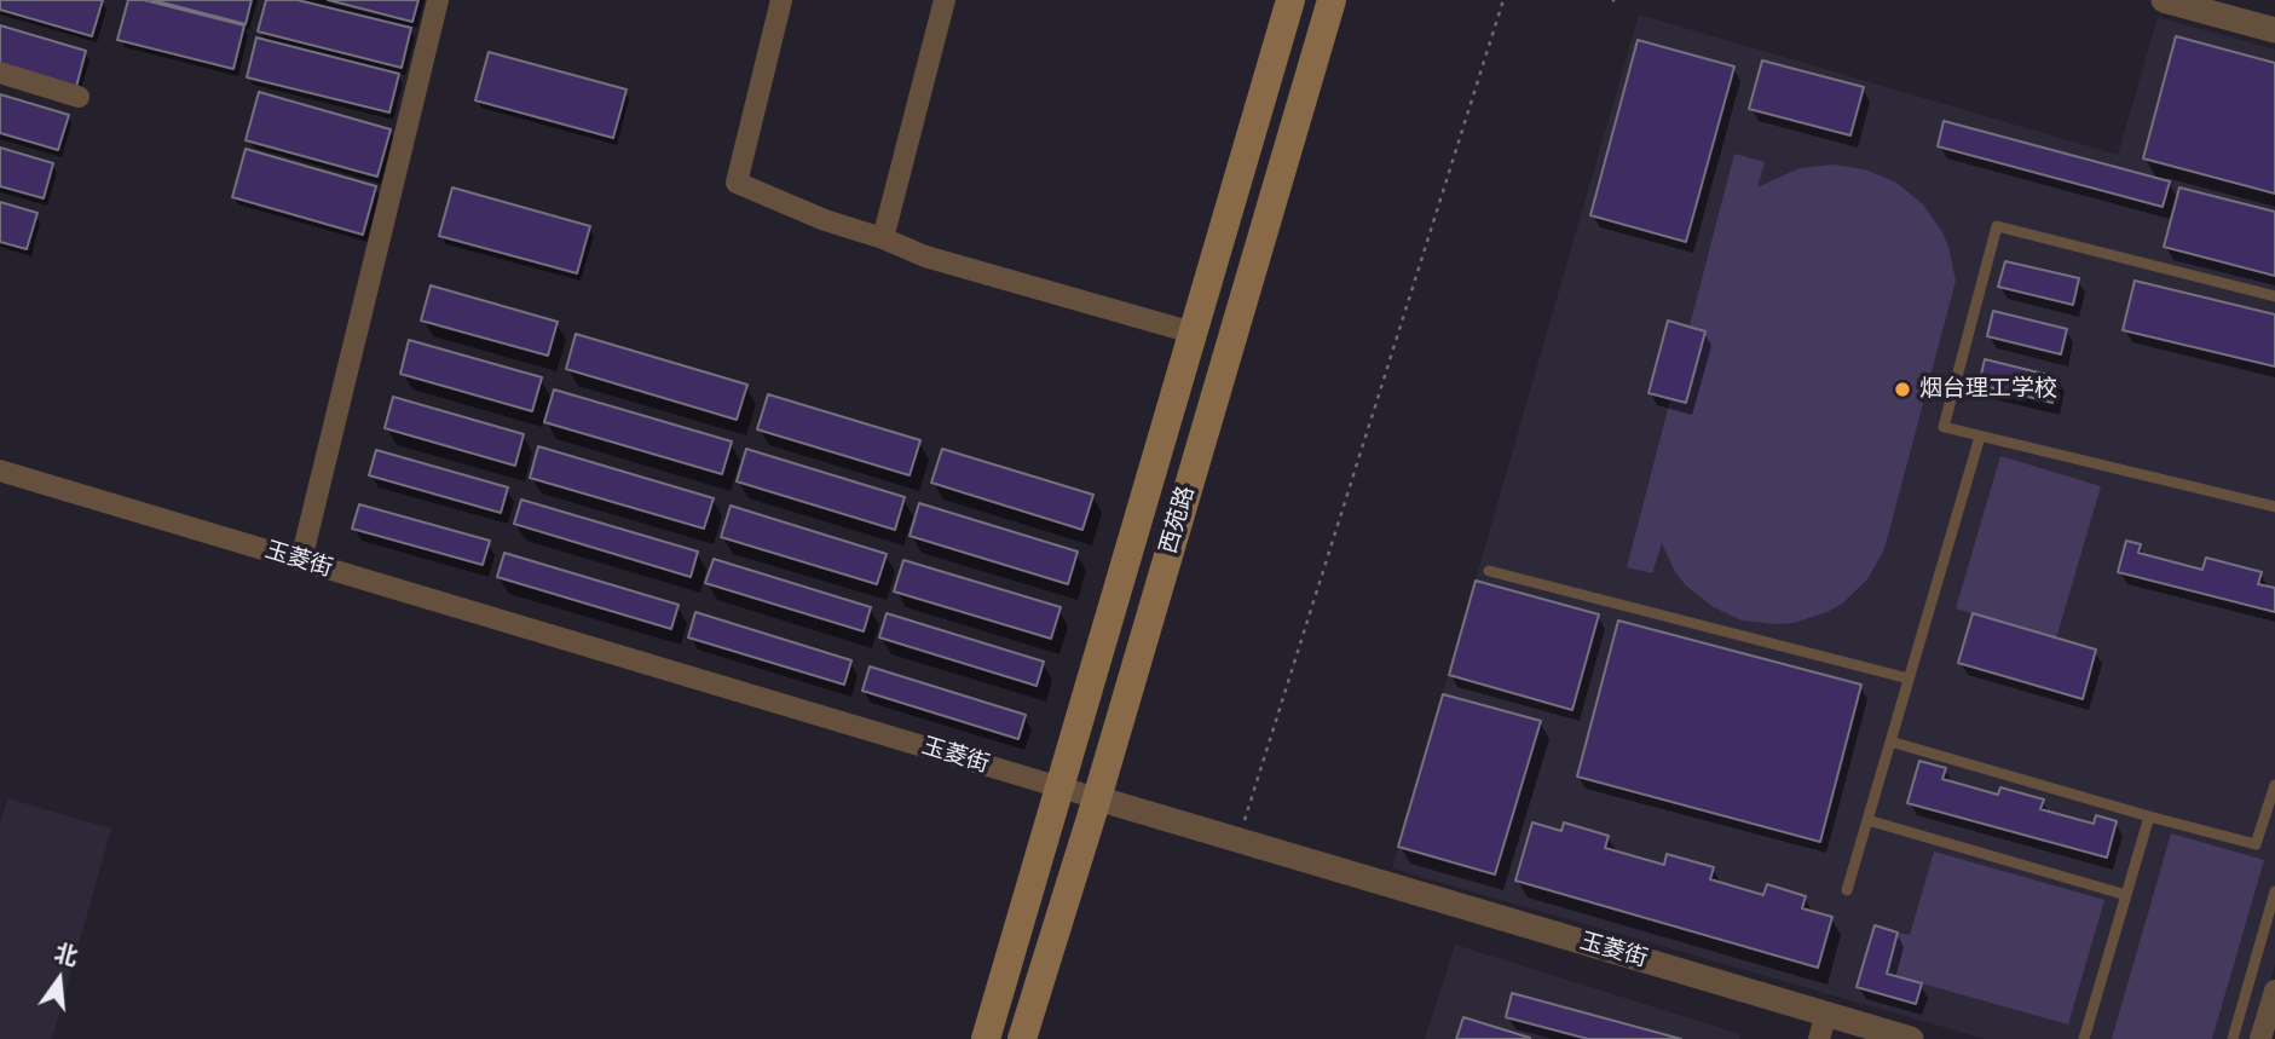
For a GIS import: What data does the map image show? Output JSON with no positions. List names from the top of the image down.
{
  "streets": {
    "main road": ["西苑路"],
    "street": ["玉菱街"]
  },
  "crossings": [
    ["西苑路", "玉菱街"]
  ],
  "places": ["烟台理工学校"],
  "north": "top"
}
